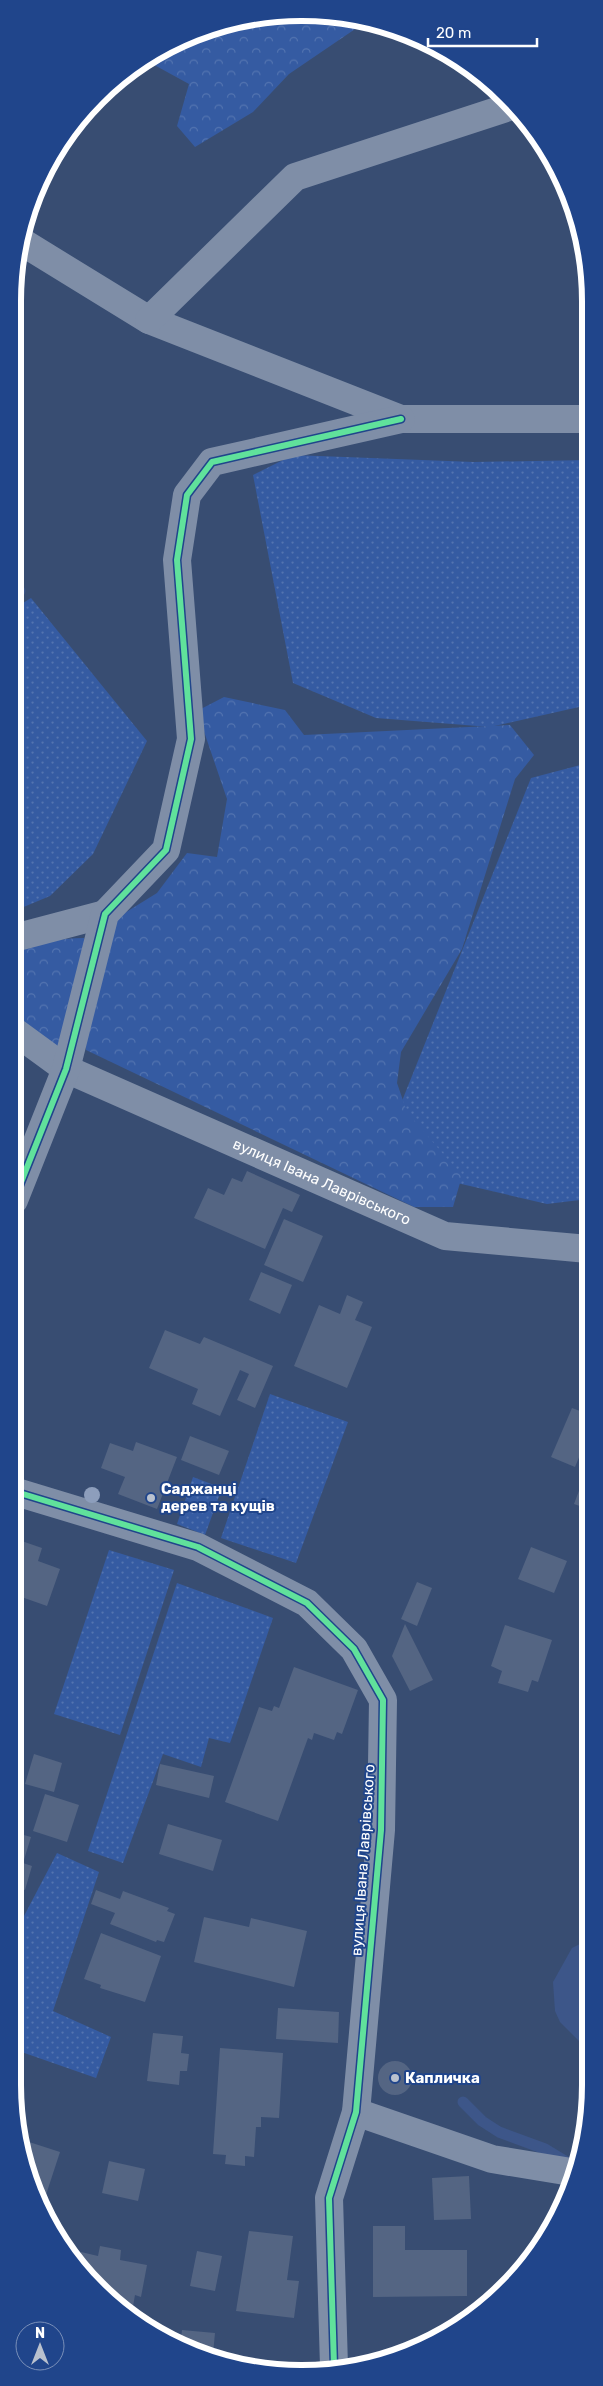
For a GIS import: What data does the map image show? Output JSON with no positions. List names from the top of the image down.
{
  "streets": {
    "street": ["вулиця Івана Лаврівського"]
  },
  "places": ["Саджанці дерев та кущів", "Капличка"],
  "scale_bar": "20 m",
  "north": "top"
}
